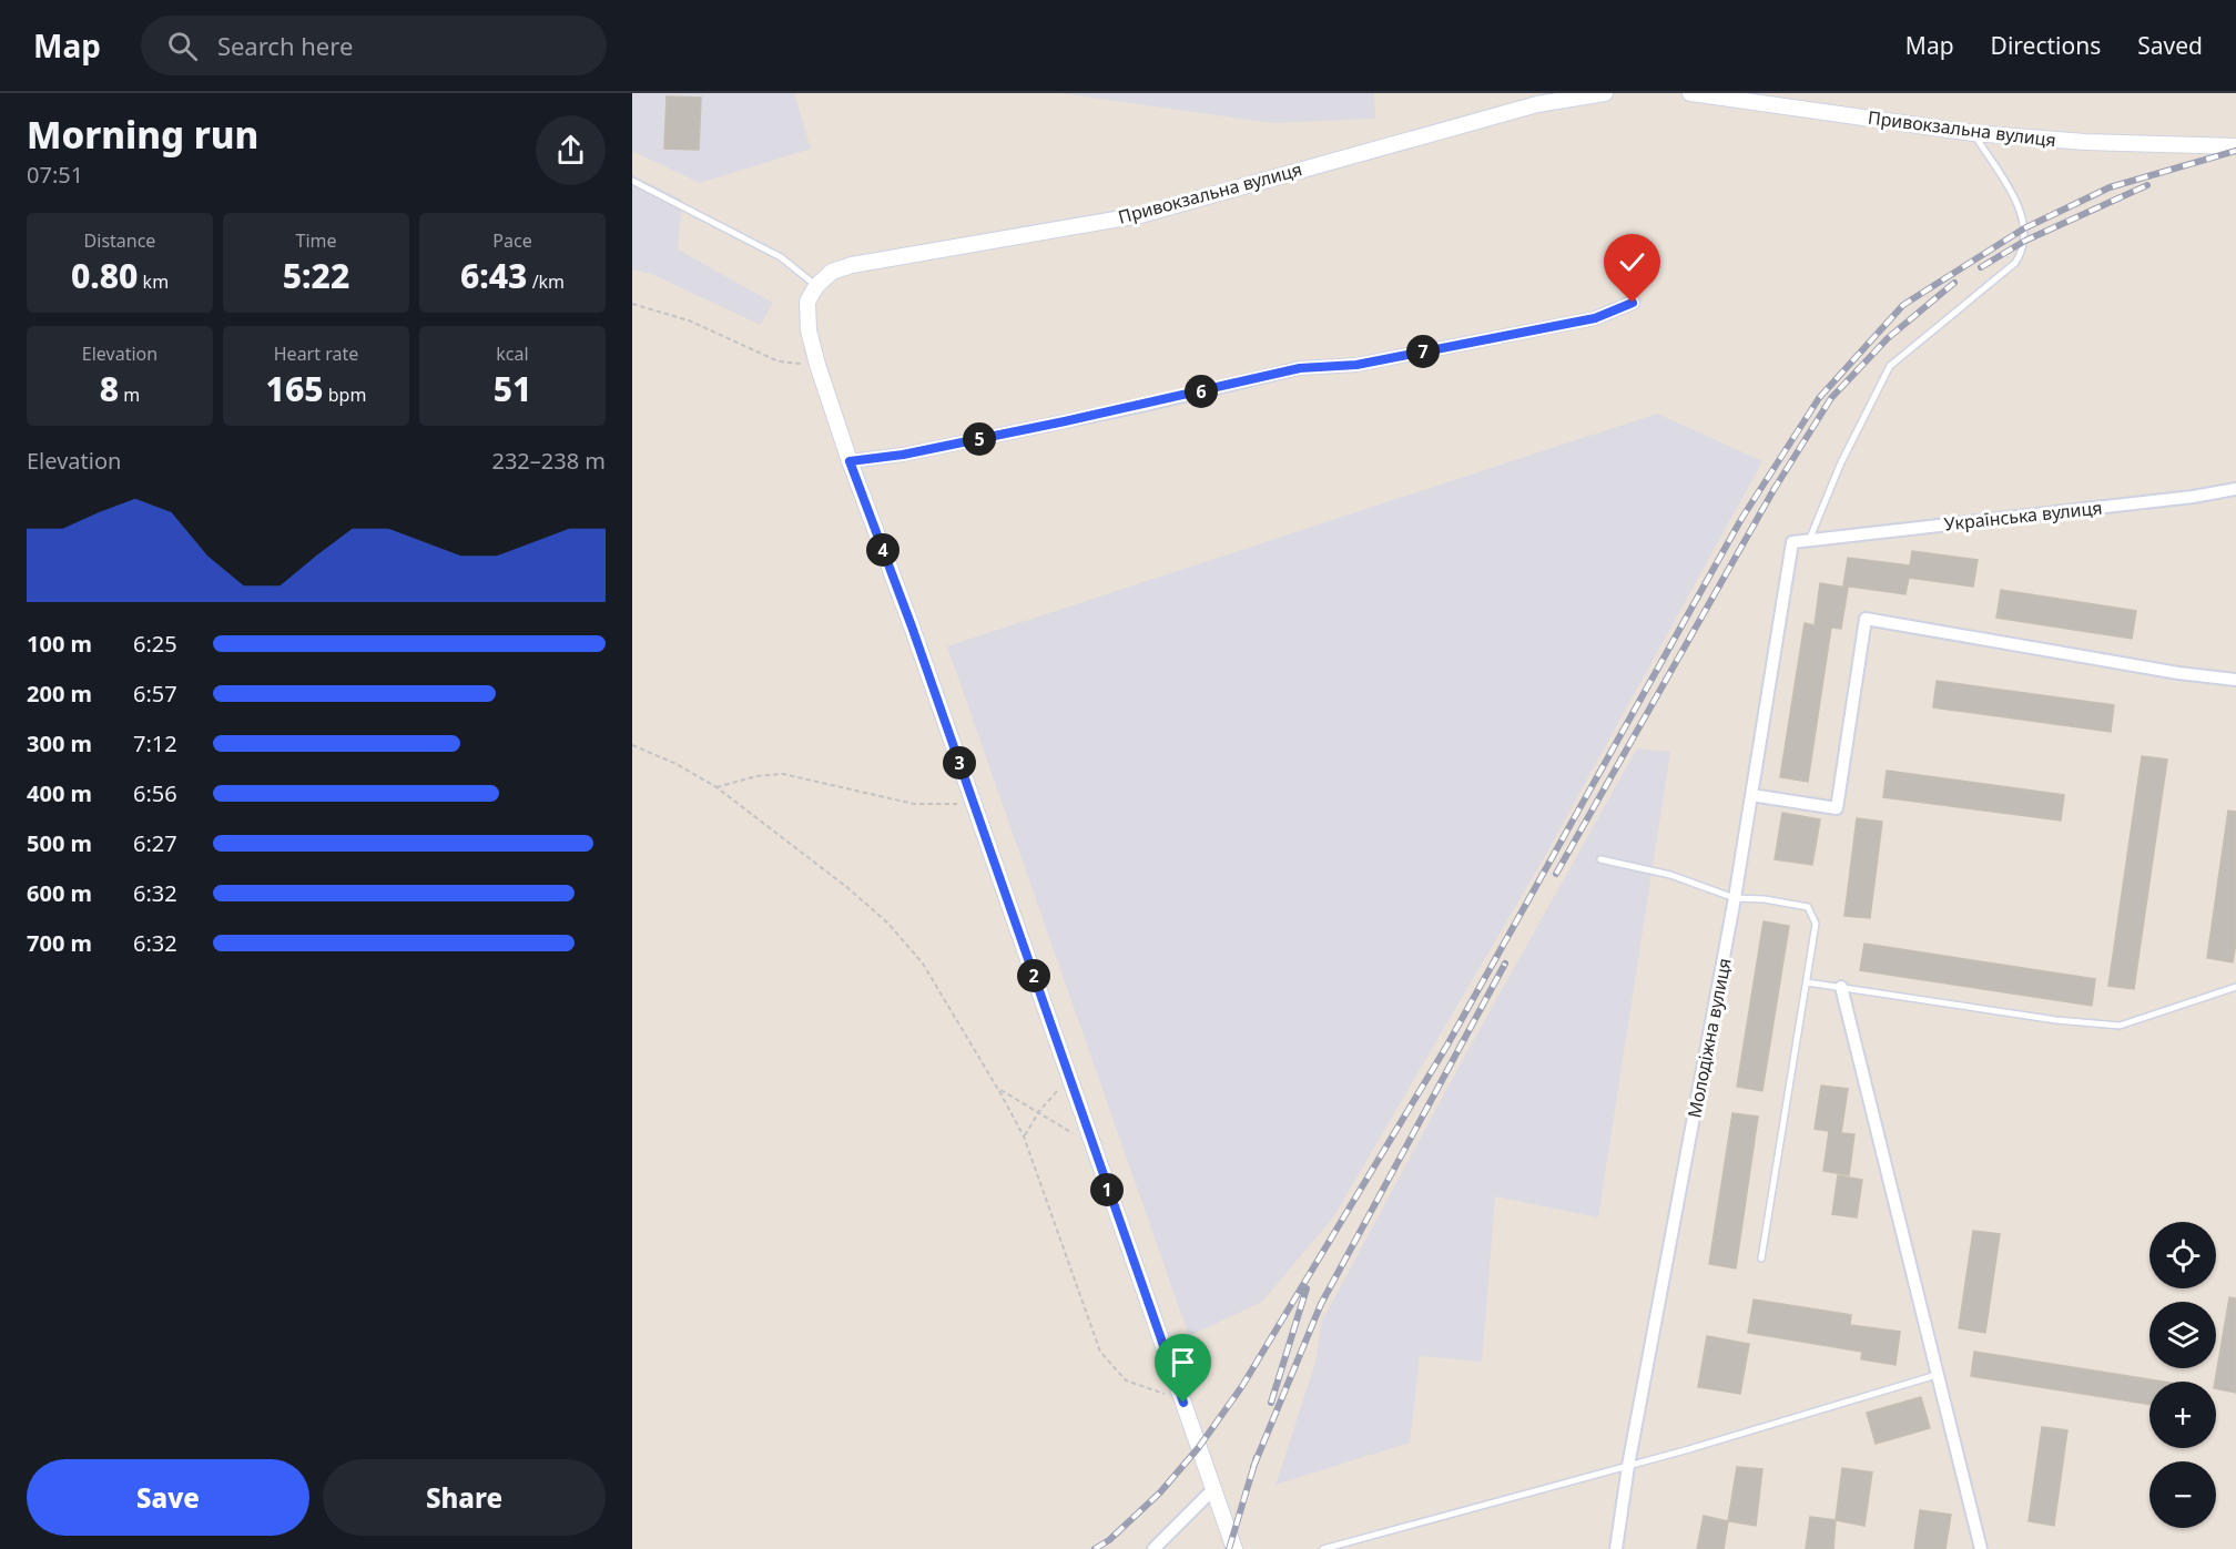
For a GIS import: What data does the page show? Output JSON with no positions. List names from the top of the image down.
{
  "streets": {
    "street": ["Привокзальна вулиця", "Українська вулиця", "Молодіжна вулиця"]
  },
  "crossings": [
    ["Українська вулиця", "Молодіжна вулиця"]
  ],
  "page": {
    "header": "Map",
    "search": "Search here",
    "nav": ["Map", "Directions", "Saved"],
    "heading": ["Morning run", "07:51"],
    "stats": [
      ["Distance", "0.80 km"],
      ["Time", "5:22"],
      ["Pace", "6:43 /km"],
      ["Elevation", "8 m"],
      ["Heart rate", "165 bpm"],
      ["kcal", "51"]
    ],
    "pins": [
      "7",
      "6",
      "5",
      "4",
      "3",
      "2",
      "1"
    ],
    "chart": ["Elevation", "232–238 m"],
    "list": [
      {
        "name": "100 m",
        "note": "6:25"
      },
      {
        "name": "200 m",
        "note": "6:57"
      },
      {
        "name": "300 m",
        "note": "7:12"
      },
      {
        "name": "400 m",
        "note": "6:56"
      },
      {
        "name": "500 m",
        "note": "6:27"
      },
      {
        "name": "600 m",
        "note": "6:32"
      },
      {
        "name": "700 m",
        "note": "6:32"
      }
    ],
    "map_buttons": ["+", "−"],
    "buttons": ["Save", "Share"]
  }
}
